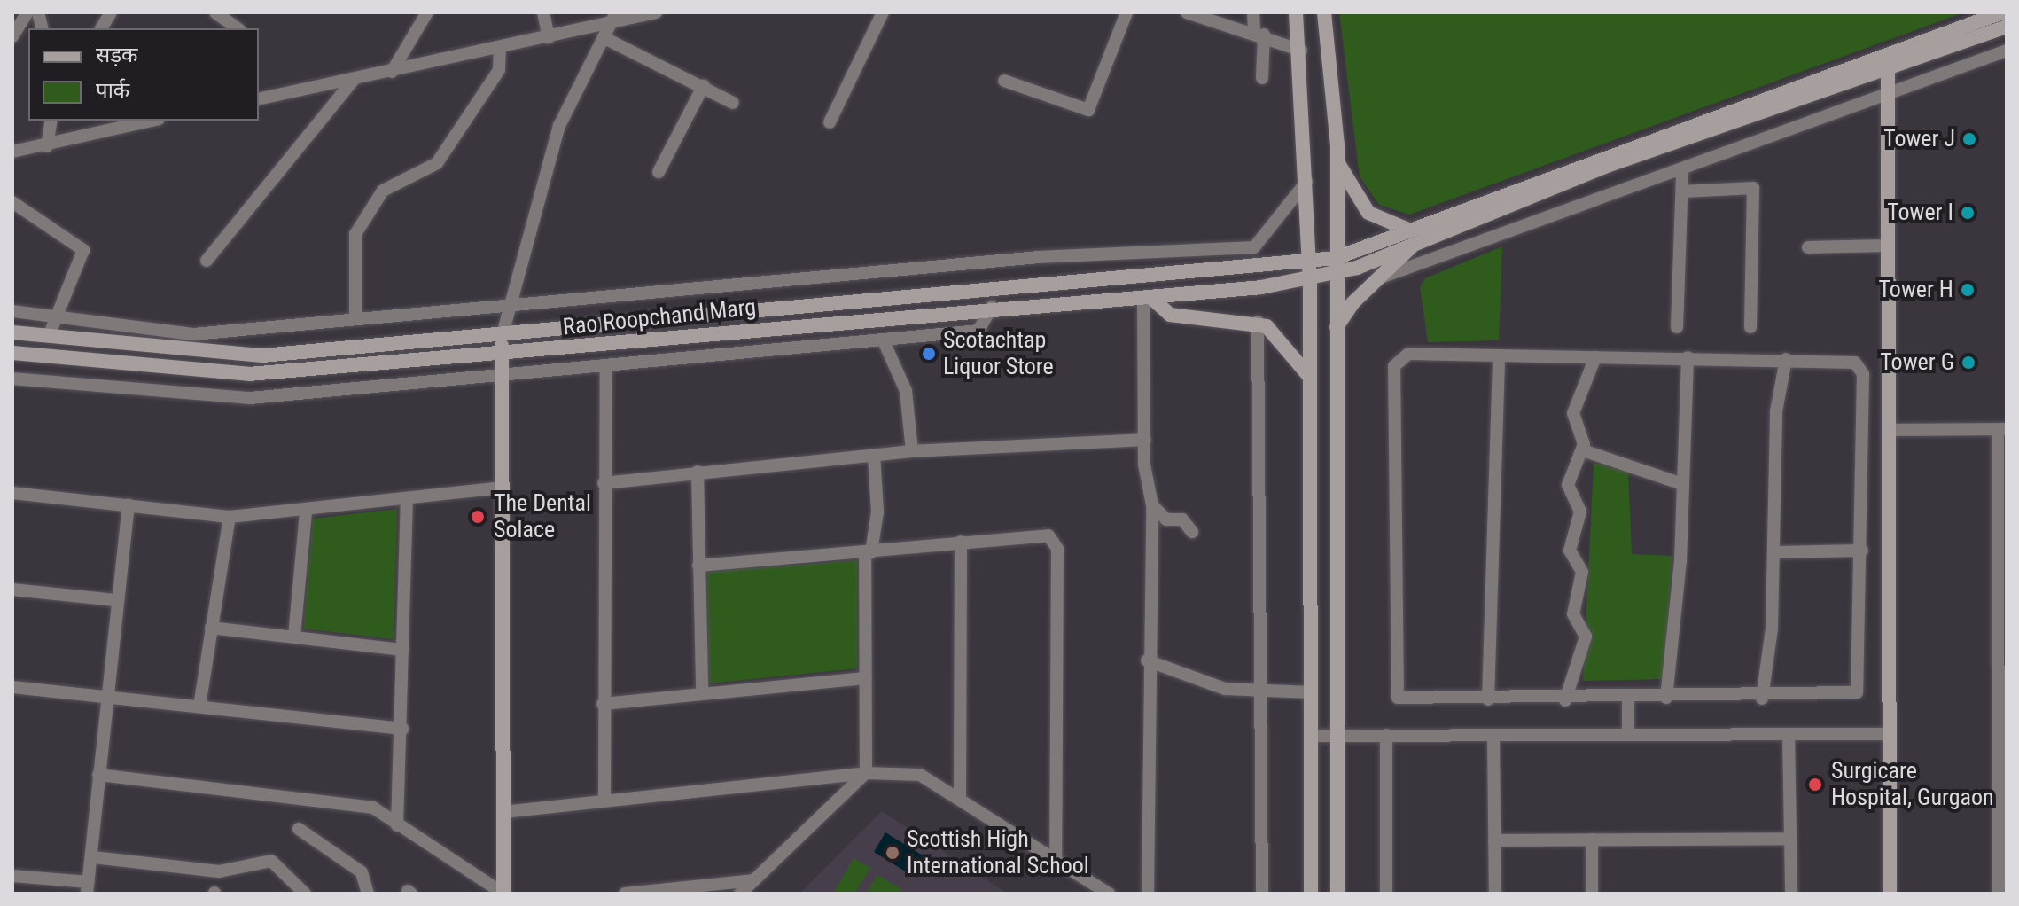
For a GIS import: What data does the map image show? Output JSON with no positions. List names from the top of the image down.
{
  "streets": {
    "main road": ["Rao Roopchand Marg"]
  },
  "places": [
    "Tower J",
    "Tower I",
    "Tower H",
    "Scotachtap Liquor Store",
    "Tower G",
    "The Dental Solace",
    "Surgicare Hospital, Gurgaon",
    "Scottish High International School"
  ],
  "legend": ["सड़क", "पार्क"]
}
